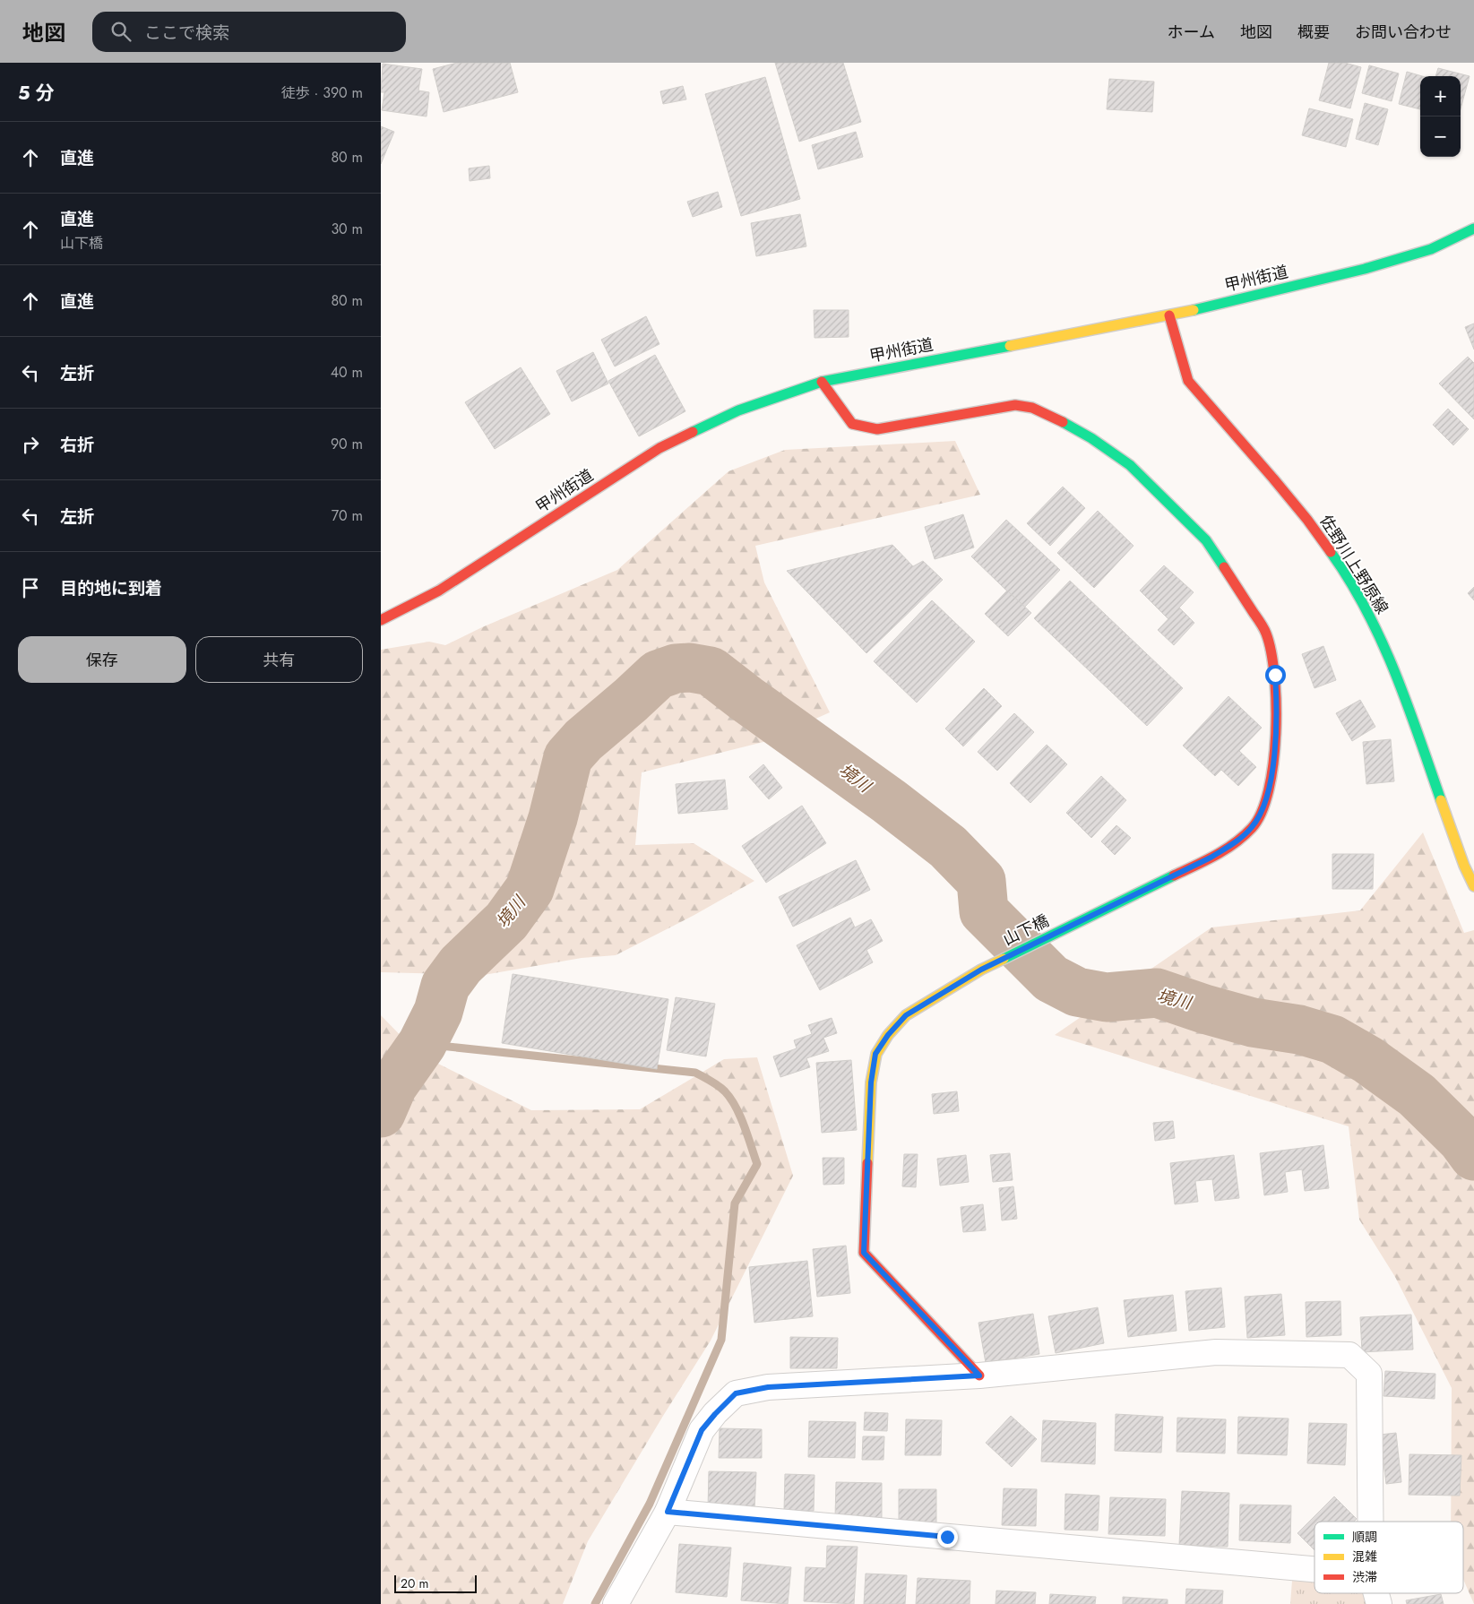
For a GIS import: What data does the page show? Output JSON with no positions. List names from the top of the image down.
{
  "streets": {
    "main road": ["甲州街道", "佐野川上野原線", "山下橋"]
  },
  "crossings": [
    ["甲州街道", "佐野川上野原線"],
    ["甲州街道", "山下橋"]
  ],
  "water": ["境川"],
  "legend": ["順調", "混雑", "渋滞"],
  "scale_bar": "20 m",
  "page": {
    "header": "地図",
    "search": "ここで検索",
    "nav": [
      "ホーム",
      "地図",
      "概要",
      "お問い合わせ"
    ],
    "heading": ["5 分", "徒歩 · 390 m"],
    "map_buttons": ["+", "−"],
    "list": [
      ["直進", "80 m"],
      ["直進", "山下橋", "30 m"],
      ["直進", "80 m"],
      ["左折", "40 m"],
      ["右折", "90 m"],
      ["左折", "70 m"],
      "目的地に到着"
    ],
    "buttons": ["保存", "共有"],
    "scale": "20 m"
  }
}
